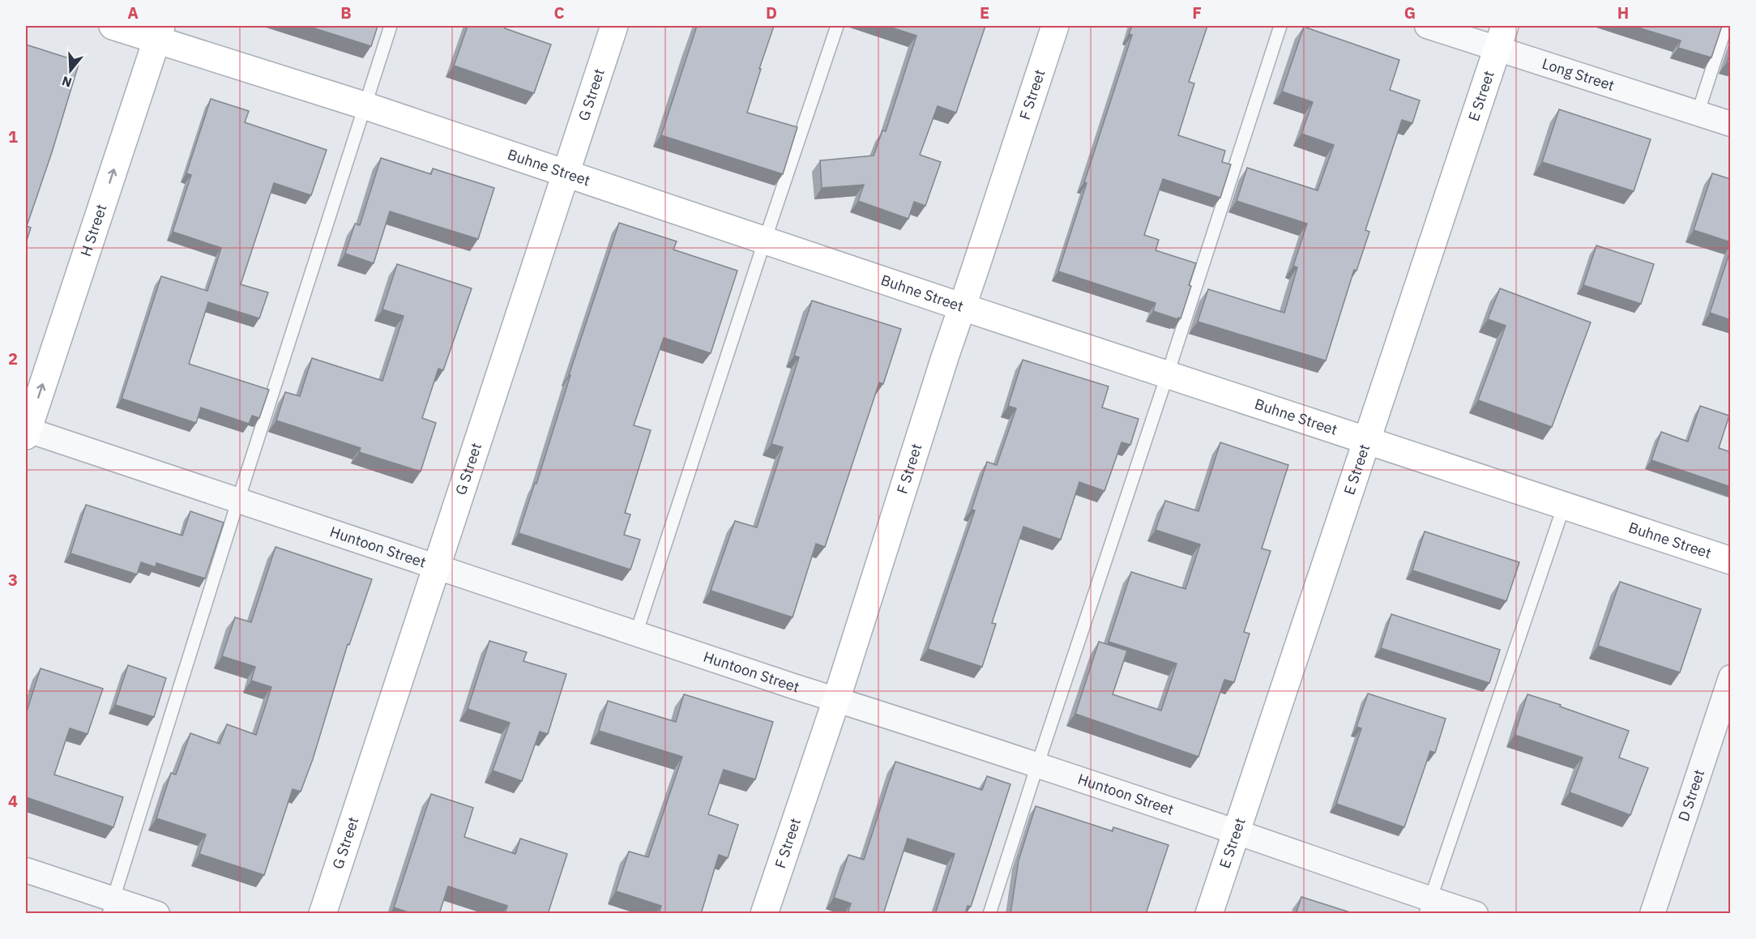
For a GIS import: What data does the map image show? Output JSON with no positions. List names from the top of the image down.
{
  "streets": {
    "street": [
      "Long Street",
      "G Street",
      "F Street",
      "E Street",
      "Buhne Street",
      "H Street",
      "Huntoon Street",
      "D Street"
    ]
  },
  "crossings": [
    ["Long Street", "E Street"],
    ["G Street", "Buhne Street"],
    ["G Street", "Huntoon Street"],
    ["F Street", "Buhne Street"],
    ["F Street", "Huntoon Street"],
    ["E Street", "Buhne Street"],
    ["E Street", "Huntoon Street"],
    ["Buhne Street", "H Street"],
    ["H Street", "Huntoon Street"]
  ],
  "one_way": ["H Street"],
  "north": "bottom",
  "grid": {
    "columns": [
      "A",
      "B",
      "C",
      "D",
      "E",
      "F",
      "G",
      "H"
    ],
    "rows": [
      "1",
      "2",
      "3",
      "4"
    ]
  }
}
